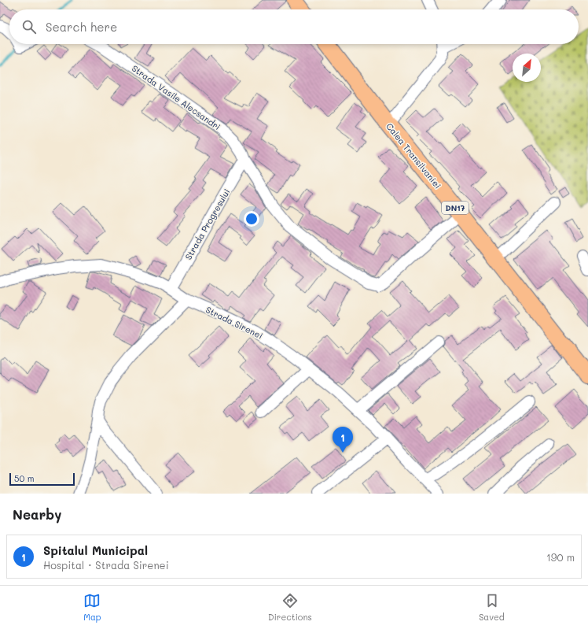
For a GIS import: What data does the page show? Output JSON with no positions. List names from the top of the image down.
{
  "streets": {
    "highway": ["Calea Transilvaniei", "DN17"],
    "street": ["Strada Vasile Alecsandri", "Strada Progresului", "Strada Sirenei"]
  },
  "crossings": [
    ["Strada Vasile Alecsandri", "Calea Transilvaniei"],
    ["Strada Vasile Alecsandri", "Strada Progresului"],
    ["Strada Progresului", "Strada Sirenei"]
  ],
  "scale_bar": "50 m",
  "north": "top right",
  "page": {
    "search": "Search here",
    "pins": "1",
    "scale": "50 m",
    "heading": "Nearby",
    "list": [
      {
        "mark": "1",
        "name": "Spitalul Municipal",
        "note": "Hospital · Strada Sirenei",
        "value": "190 m"
      }
    ],
    "nav": ["Map", "Directions", "Saved"]
  }
}
